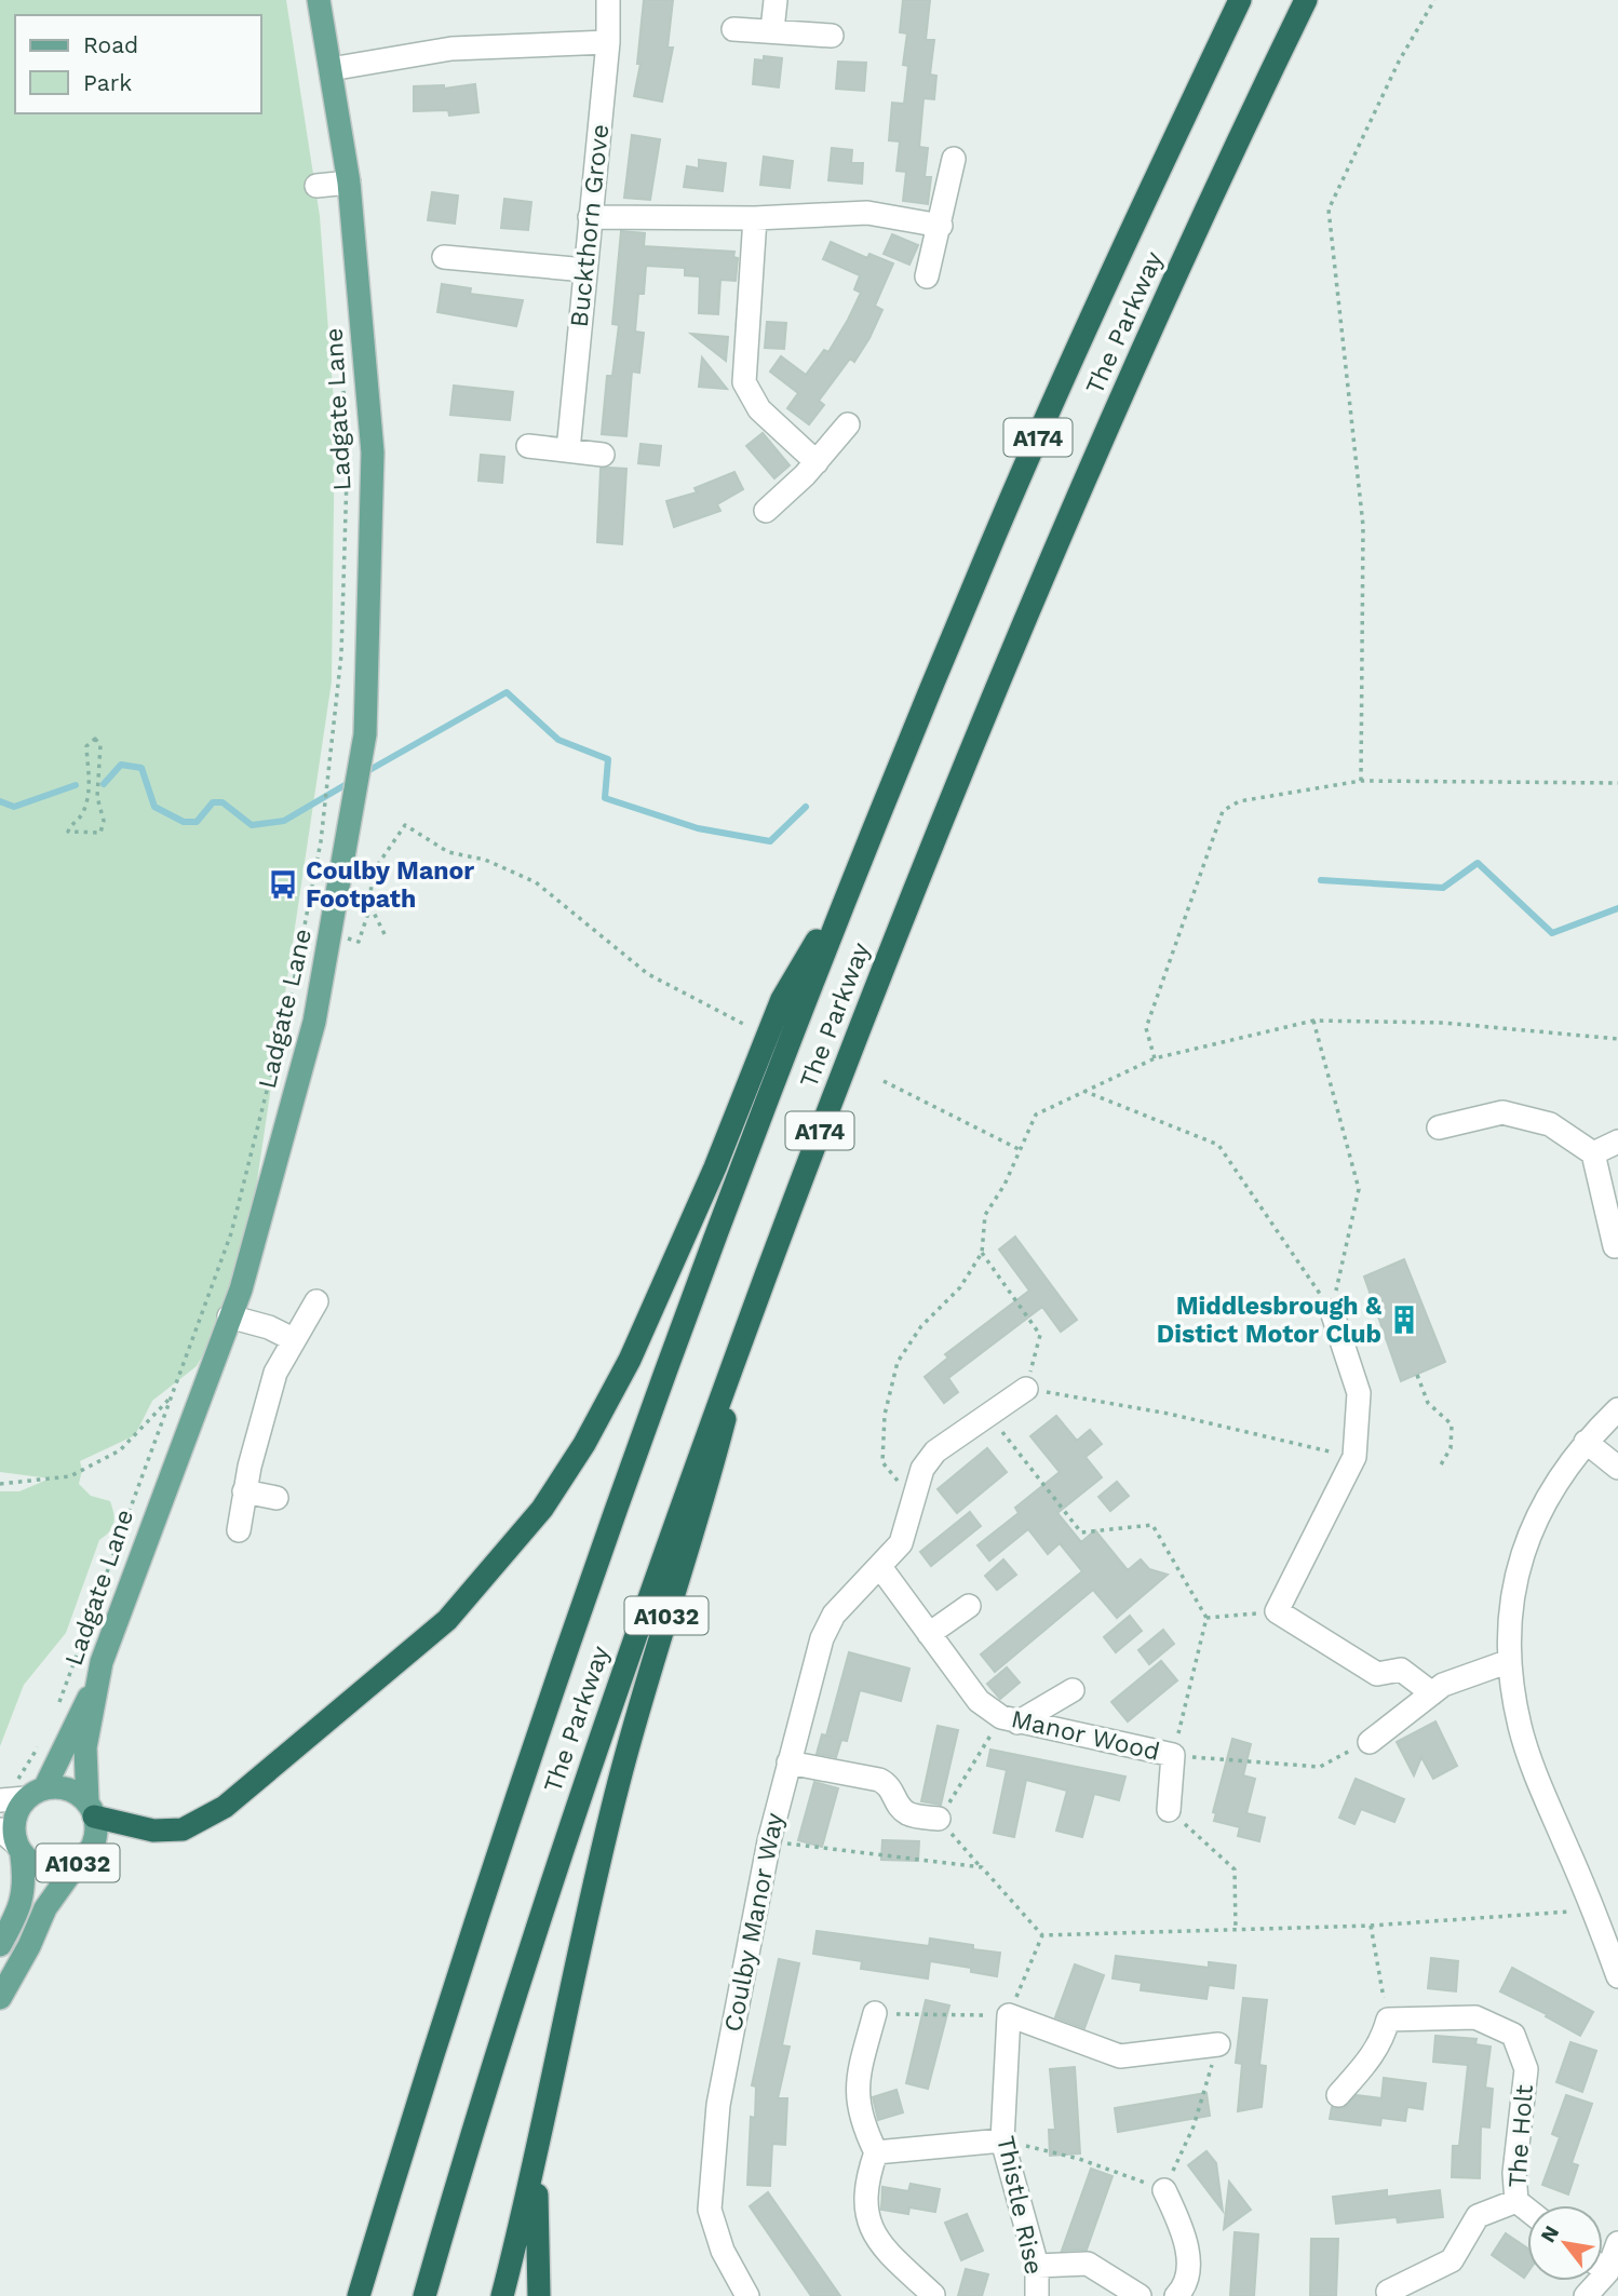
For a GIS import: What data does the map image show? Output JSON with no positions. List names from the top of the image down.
{
  "streets": {
    "highway": ["The Parkway", "A174", "A1032"],
    "main road": ["Ladgate Lane"],
    "street": [
      "Buckthorn Grove",
      "Manor Wood",
      "Coulby Manor Way",
      "The Holt",
      "Thistle Rise"
    ]
  },
  "crossings": [
    ["The Parkway", "A174"],
    ["The Parkway", "A1032"],
    ["Ladgate Lane", "A174"],
    ["Ladgate Lane", "A1032"],
    ["A174", "A1032"],
    ["Manor Wood", "Coulby Manor Way"]
  ],
  "places": {
    "bus stop": ["Coulby Manor Footpath"],
    "building": ["Middlesbrough & Distict Motor Club"]
  },
  "legend": ["Road", "Park"],
  "north": "top left"
}
